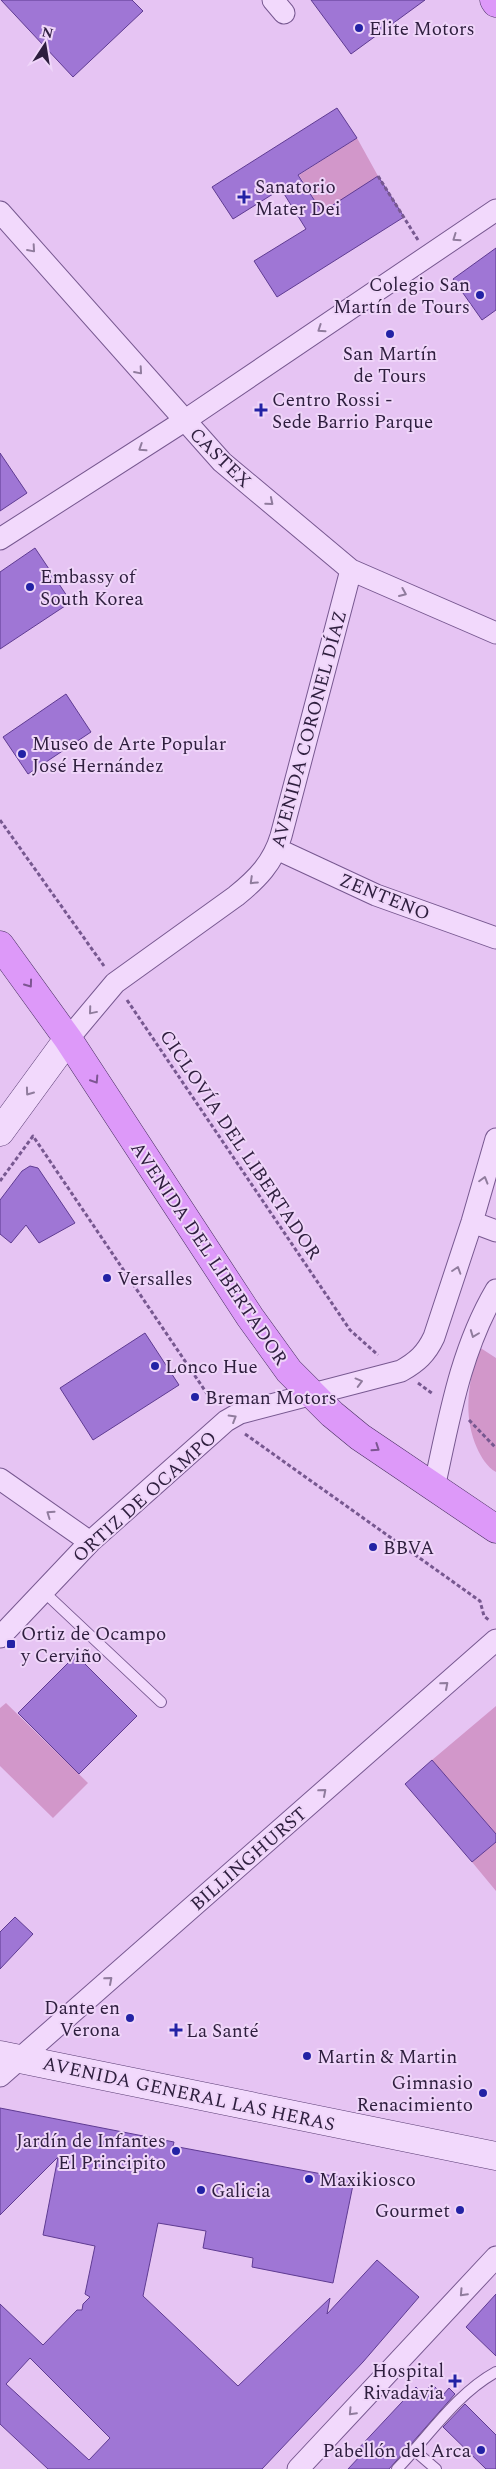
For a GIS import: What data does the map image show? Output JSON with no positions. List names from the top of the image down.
{
  "streets": {
    "main road": ["AVENIDA CORONEL DÍAZ", "AVENIDA DEL LIBERTADOR", "AVENIDA GENERAL LAS HERAS"],
    "street": [
      "CASTEX",
      "ZENTENO",
      "ORTIZ DE OCAMPO",
      "BILLINGHURST"
    ],
    "path": ["CICLOVÍA DEL LIBERTADOR"]
  },
  "crossings": [
    ["CASTEX", "AVENIDA CORONEL DÍAZ"],
    ["AVENIDA CORONEL DÍAZ", "ZENTENO"],
    ["AVENIDA CORONEL DÍAZ", "CICLOVÍA DEL LIBERTADOR"],
    ["AVENIDA CORONEL DÍAZ", "AVENIDA DEL LIBERTADOR"],
    ["CICLOVÍA DEL LIBERTADOR", "ORTIZ DE OCAMPO"],
    ["AVENIDA DEL LIBERTADOR", "ORTIZ DE OCAMPO"],
    ["BILLINGHURST", "AVENIDA GENERAL LAS HERAS"]
  ],
  "one_way": [
    "CASTEX",
    "AVENIDA CORONEL DÍAZ",
    "AVENIDA DEL LIBERTADOR",
    "ORTIZ DE OCAMPO",
    "BILLINGHURST"
  ],
  "places": {
    "other": [
      "Elite Motors",
      "Colegio San Martín de Tours",
      "San Martín de Tours",
      "Embassy of South Korea",
      "Museo de Arte Popular José Hernández",
      "Versalles",
      "Lonco Hue",
      "Breman Motors",
      "BBVA",
      "Dante en Verona",
      "Martin & Martin",
      "Gimnasio Renacimiento",
      "Jardín de Infantes El Principito",
      "Maxikiosco",
      "Galicia",
      "Gourmet",
      "Pabellón del Arca"
    ],
    "health": [
      "Sanatorio Mater Dei",
      "Centro Rossi - Sede Barrio Parque",
      "La Santé",
      "Hospital Rivadavia"
    ],
    "transit": ["Ortiz de Ocampo y Cerviño"]
  },
  "north": "top"
}
